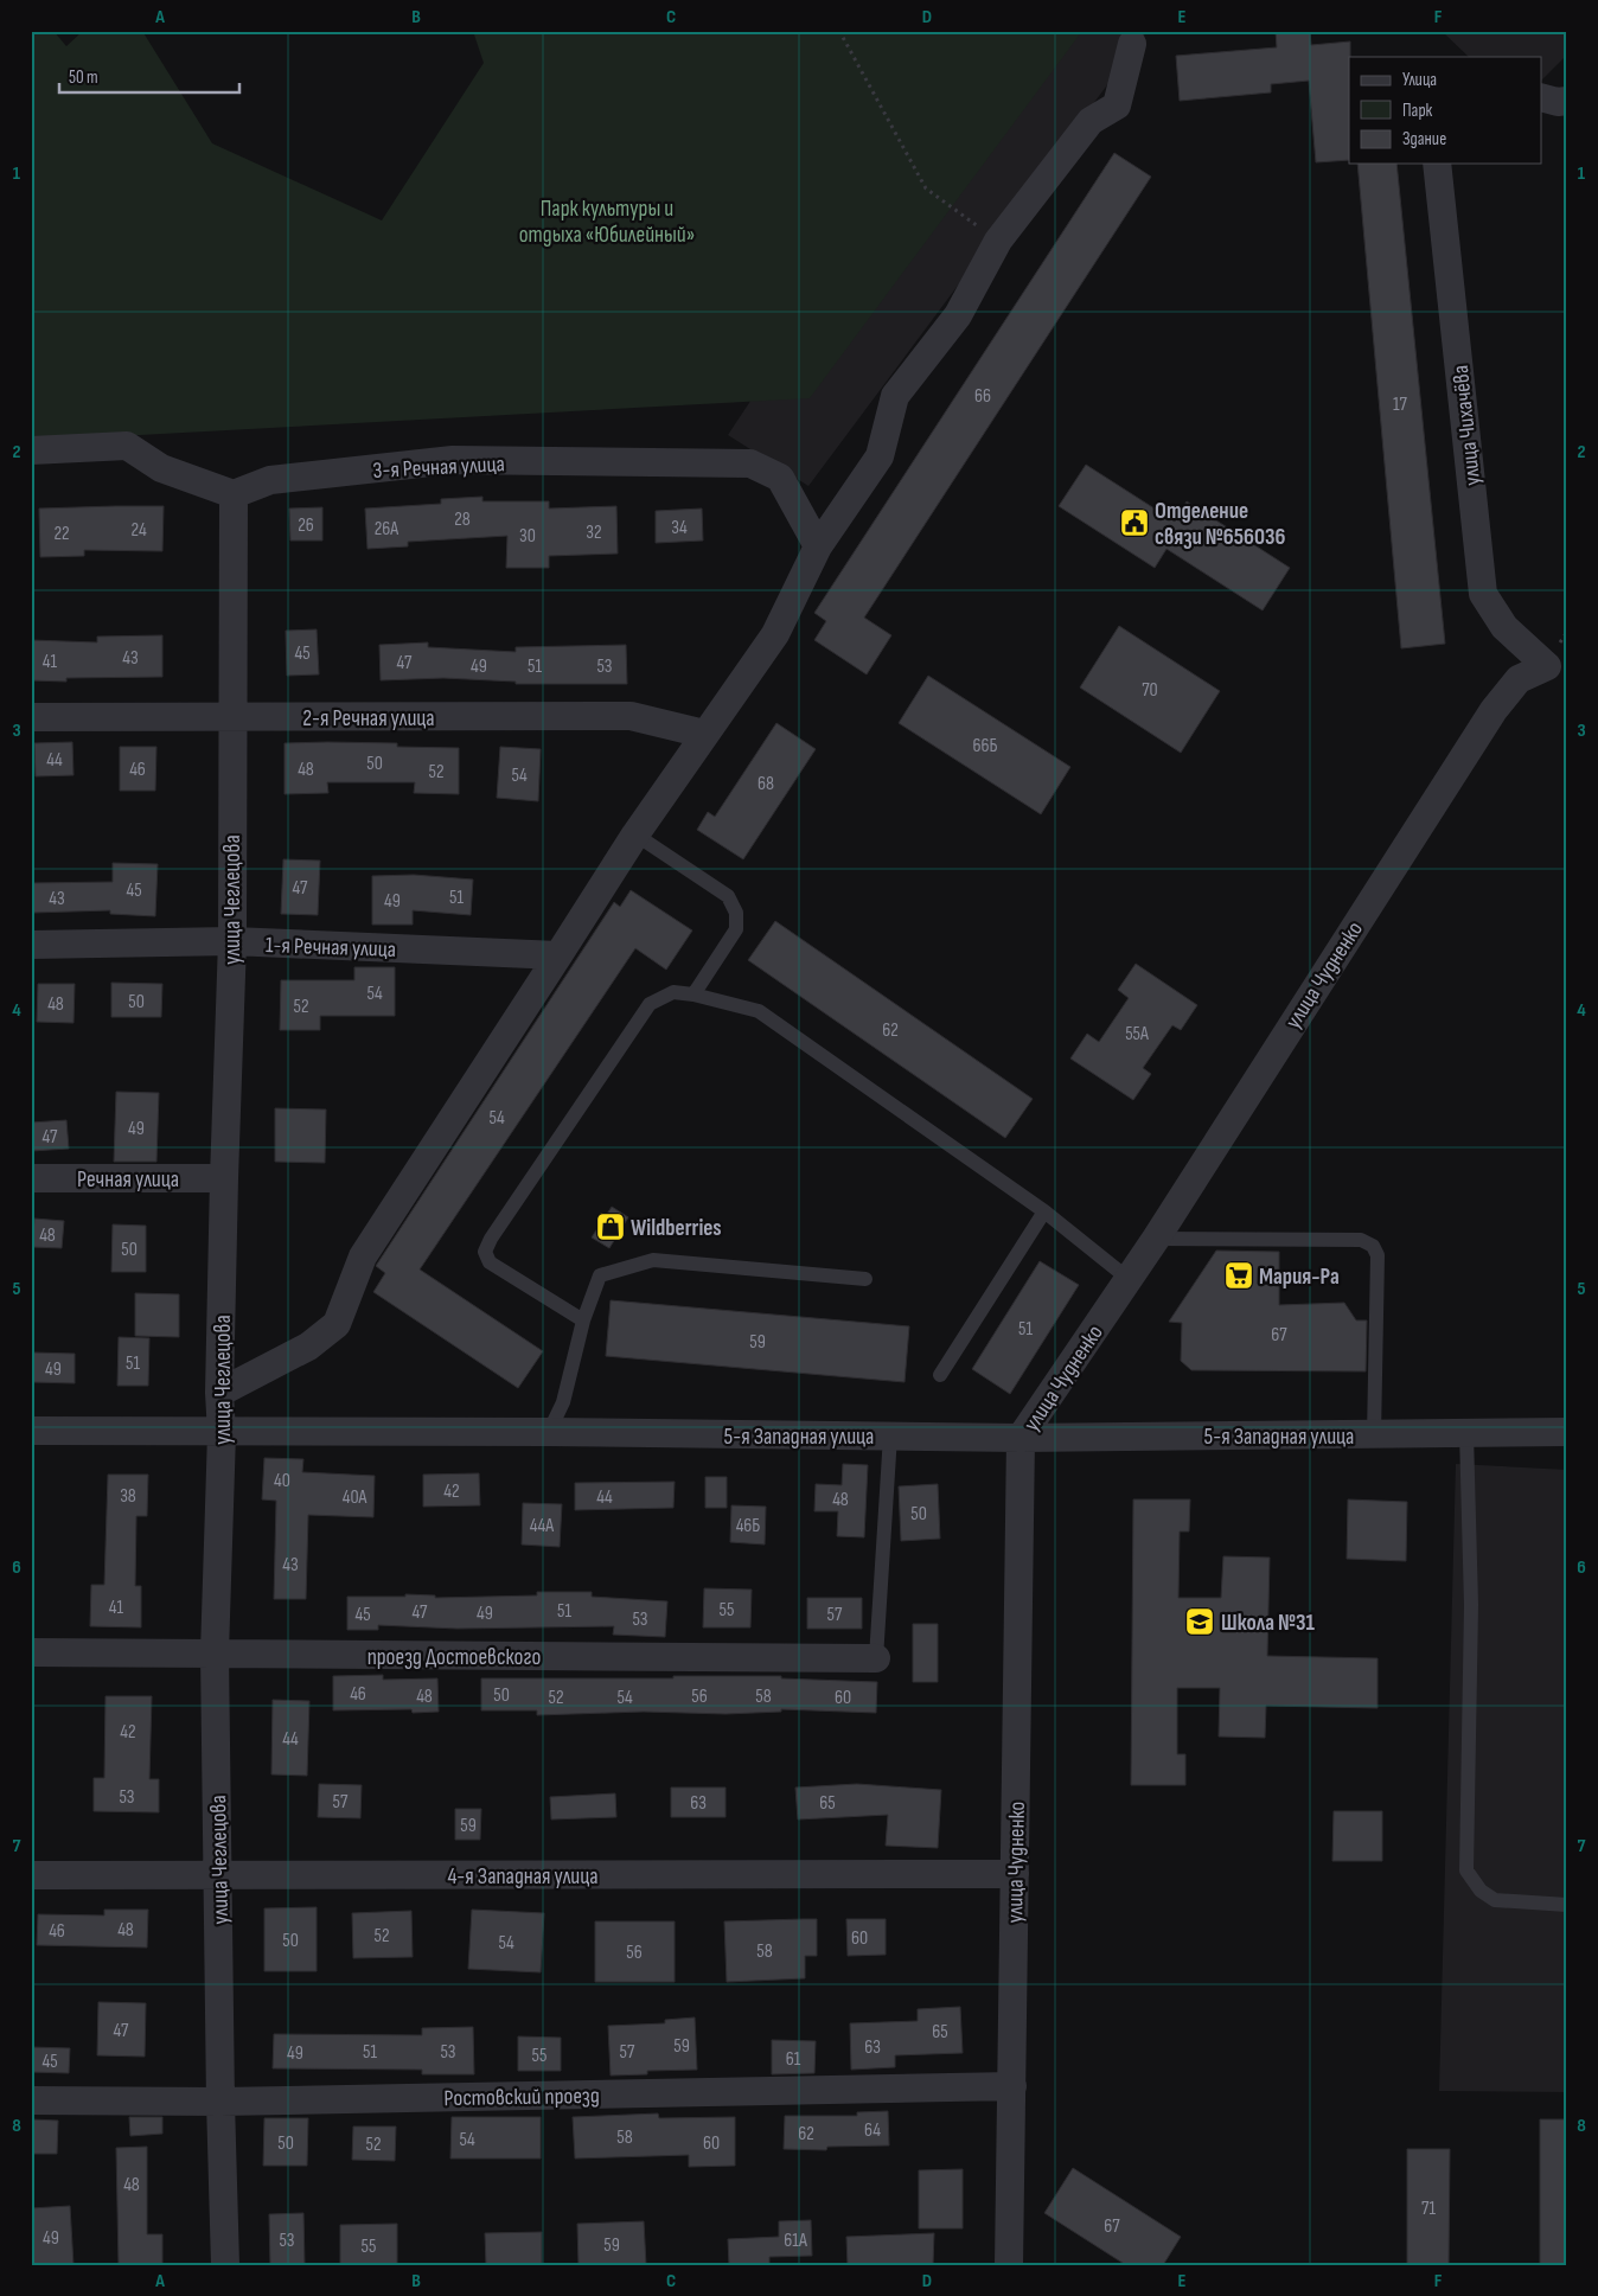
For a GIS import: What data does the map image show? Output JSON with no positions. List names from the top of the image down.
{
  "streets": {
    "street": [
      "улица Чихачёва",
      "3-я Речная улица",
      "2-я Речная улица",
      "улица Чеглецова",
      "1-я Речная улица",
      "улица Чудненко",
      "Речная улица",
      "5-я Западная улица",
      "проезд Достоевского",
      "4-я Западная улица",
      "Ростовский проезд"
    ]
  },
  "crossings": [
    ["улица Чихачёва", "улица Чудненко"],
    ["3-я Речная улица", "улица Чеглецова"],
    ["2-я Речная улица", "улица Чеглецова"],
    ["улица Чеглецова", "1-я Речная улица"],
    ["улица Чеглецова", "Речная улица"],
    ["улица Чеглецова", "5-я Западная улица"],
    ["улица Чеглецова", "проезд Достоевского"],
    ["улица Чеглецова", "4-я Западная улица"],
    ["улица Чеглецова", "Ростовский проезд"],
    ["улица Чудненко", "5-я Западная улица"],
    ["улица Чудненко", "4-я Западная улица"],
    ["улица Чудненко", "Ростовский проезд"]
  ],
  "parks": ["Парк культуры и отдыха «Юбилейный»"],
  "places": {
    "public building": ["Отделение связи №656036"],
    "shop": ["Wildberries"],
    "supermarket": ["Мария-Ра"],
    "school or university": ["Школа №31"]
  },
  "house_numbers": [
    "66",
    "17",
    "28",
    "26",
    "34",
    "26А",
    "24",
    "32",
    "22",
    "30",
    "45",
    "43",
    "41",
    "47",
    "49",
    "51",
    "53",
    "70",
    "66Б",
    "44",
    "50",
    "46",
    "48",
    "52",
    "54",
    "68",
    "47",
    "45",
    "51",
    "43",
    "49",
    "54",
    "50",
    "48",
    "52",
    "62",
    "55А",
    "54",
    "49",
    "47",
    "48",
    "50",
    "51",
    "67",
    "59",
    "51",
    "49",
    "40",
    "42",
    "38",
    "40А",
    "44",
    "48",
    "50",
    "44А",
    "46Б",
    "43",
    "41",
    "55",
    "51",
    "47",
    "49",
    "45",
    "57",
    "53",
    "46",
    "50",
    "48",
    "56",
    "58",
    "52",
    "54",
    "60",
    "42",
    "44",
    "53",
    "57",
    "63",
    "65",
    "59",
    "48",
    "46",
    "52",
    "60",
    "50",
    "54",
    "58",
    "56",
    "47",
    "65",
    "59",
    "63",
    "51",
    "53",
    "57",
    "49",
    "55",
    "61",
    "45",
    "64",
    "62",
    "58",
    "54",
    "50",
    "60",
    "52",
    "48",
    "71",
    "67",
    "49",
    "53",
    "61А",
    "59",
    "55"
  ],
  "legend": ["Улица", "Парк", "Здание"],
  "scale_bar": "50 m",
  "grid": {
    "columns": [
      "A",
      "B",
      "C",
      "D",
      "E",
      "F"
    ],
    "rows": [
      "1",
      "2",
      "3",
      "4",
      "5",
      "6",
      "7",
      "8"
    ]
  }
}
